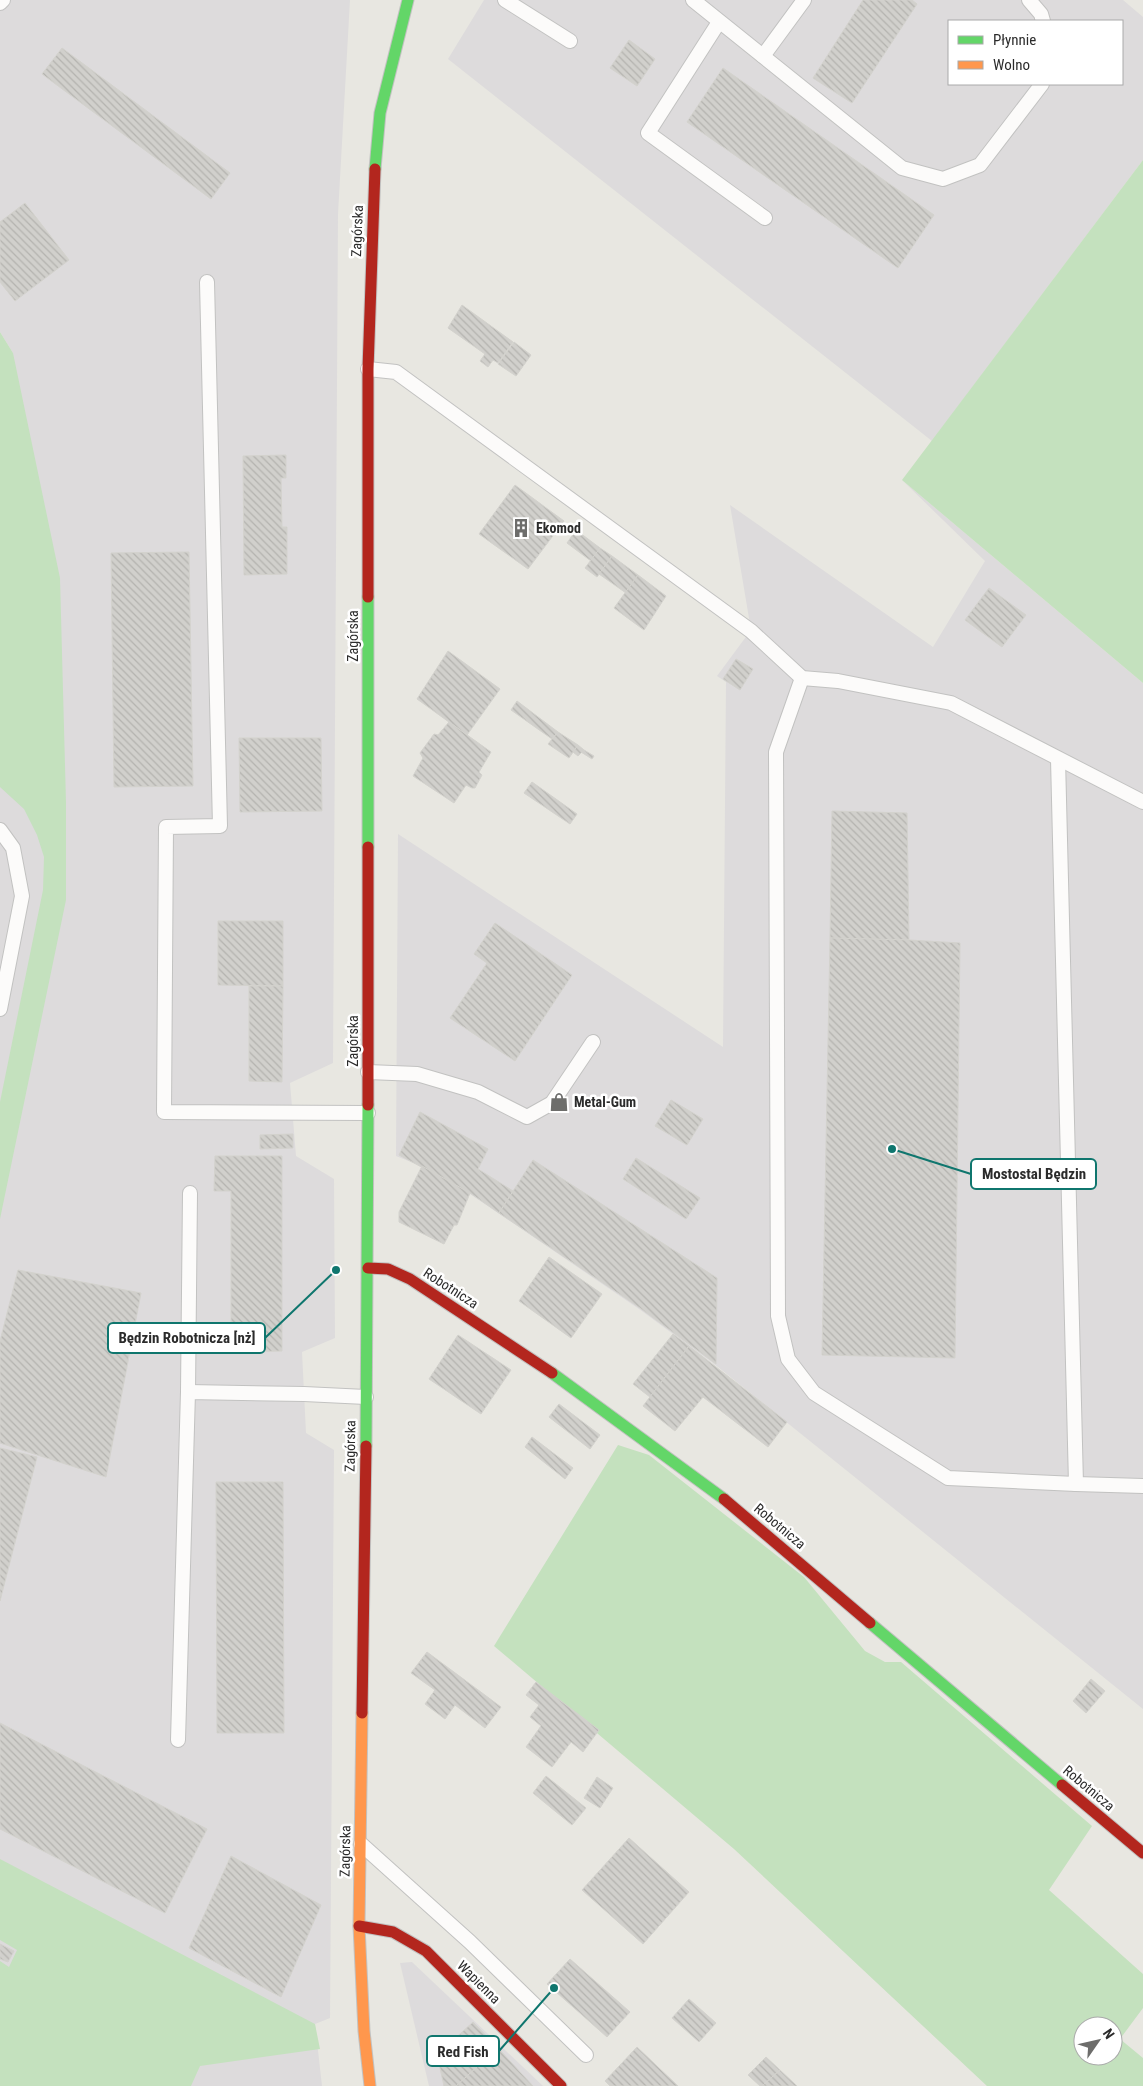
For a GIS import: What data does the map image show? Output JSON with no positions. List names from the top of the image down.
{
  "streets": {
    "street": ["Zagórska", "Robotnicza", "Wapienna"]
  },
  "crossings": [
    ["Zagórska", "Robotnicza"],
    ["Zagórska", "Wapienna"]
  ],
  "places": {
    "building": ["Ekomod"],
    "shop": ["Metal-Gum"],
    "other": ["Mostostal Będzin", "Będzin Robotnicza [nż]", "Red Fish"]
  },
  "legend": ["Płynnie", "Wolno"],
  "north": "top right"
}
